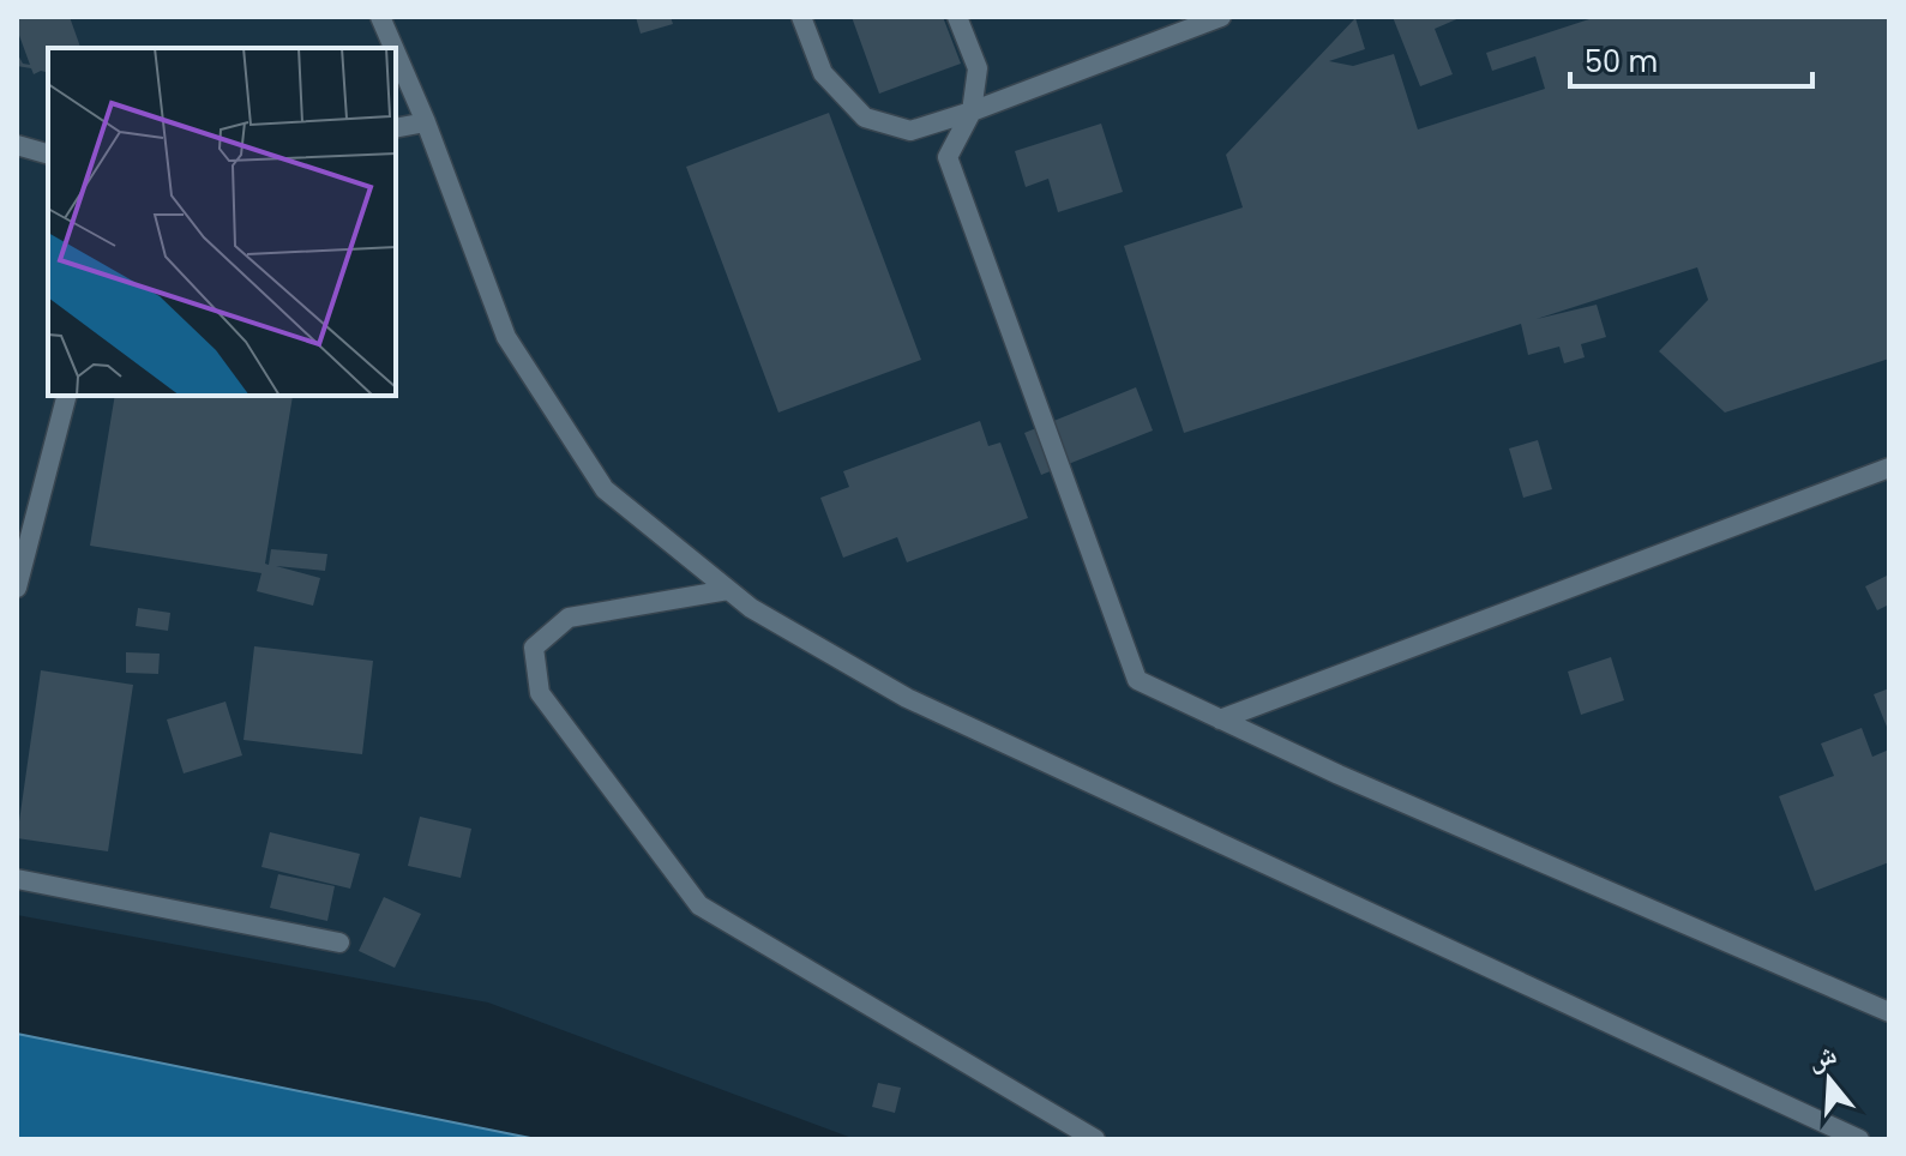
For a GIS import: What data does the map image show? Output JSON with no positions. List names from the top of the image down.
{
  "scale_bar": "50 m",
  "north": "top"
}
